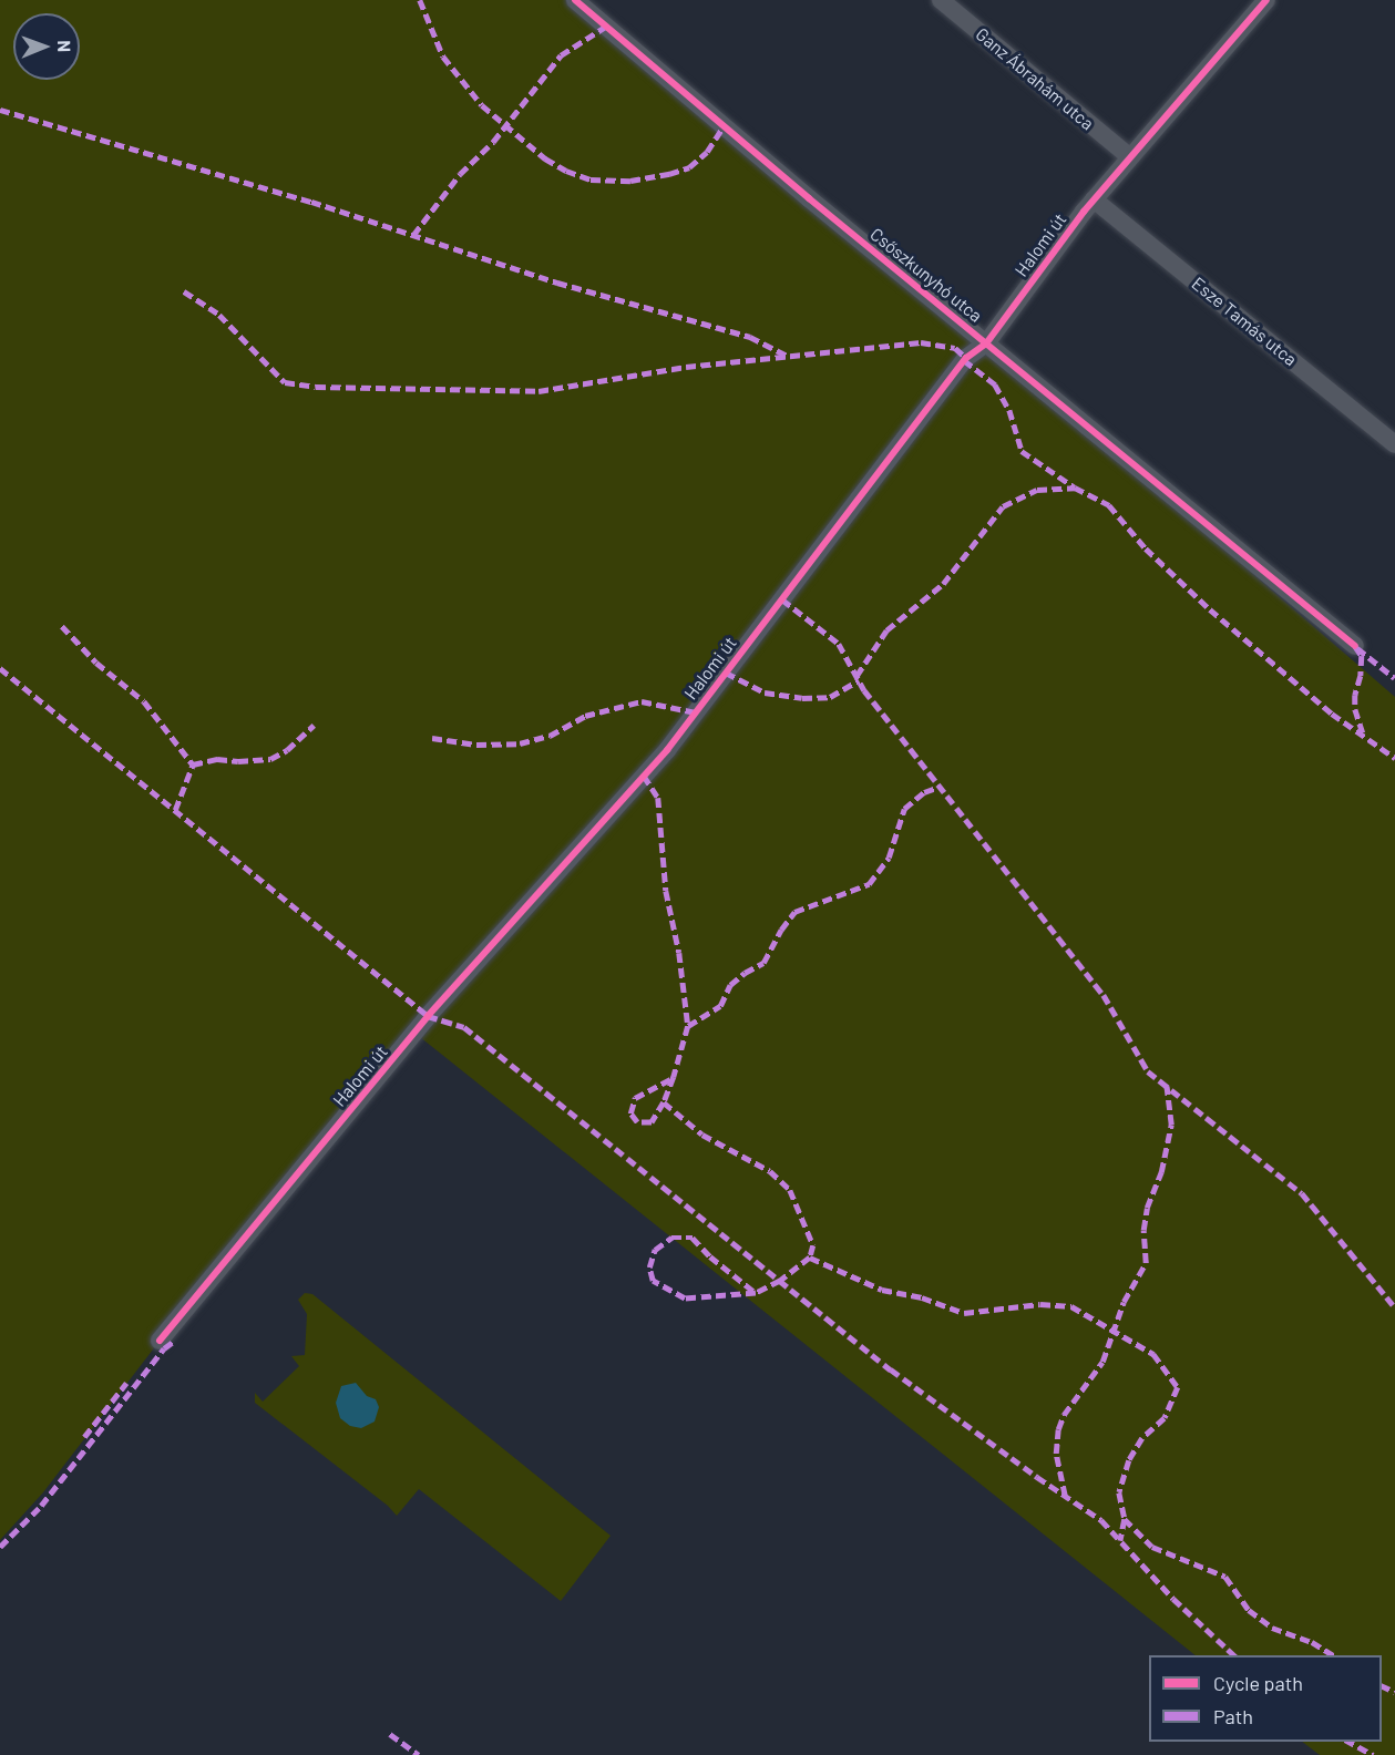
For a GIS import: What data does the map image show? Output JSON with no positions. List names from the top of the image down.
{
  "streets": {
    "street": [
      "Ganz Ábrahám utca",
      "Halomi út",
      "Csőszkunyhó utca",
      "Esze Tamás utca"
    ]
  },
  "crossings": [
    ["Ganz Ábrahám utca", "Halomi út"],
    ["Halomi út", "Csőszkunyhó utca"],
    ["Halomi út", "Esze Tamás utca"]
  ],
  "legend": ["Cycle path", "Path"],
  "north": "right"
}
